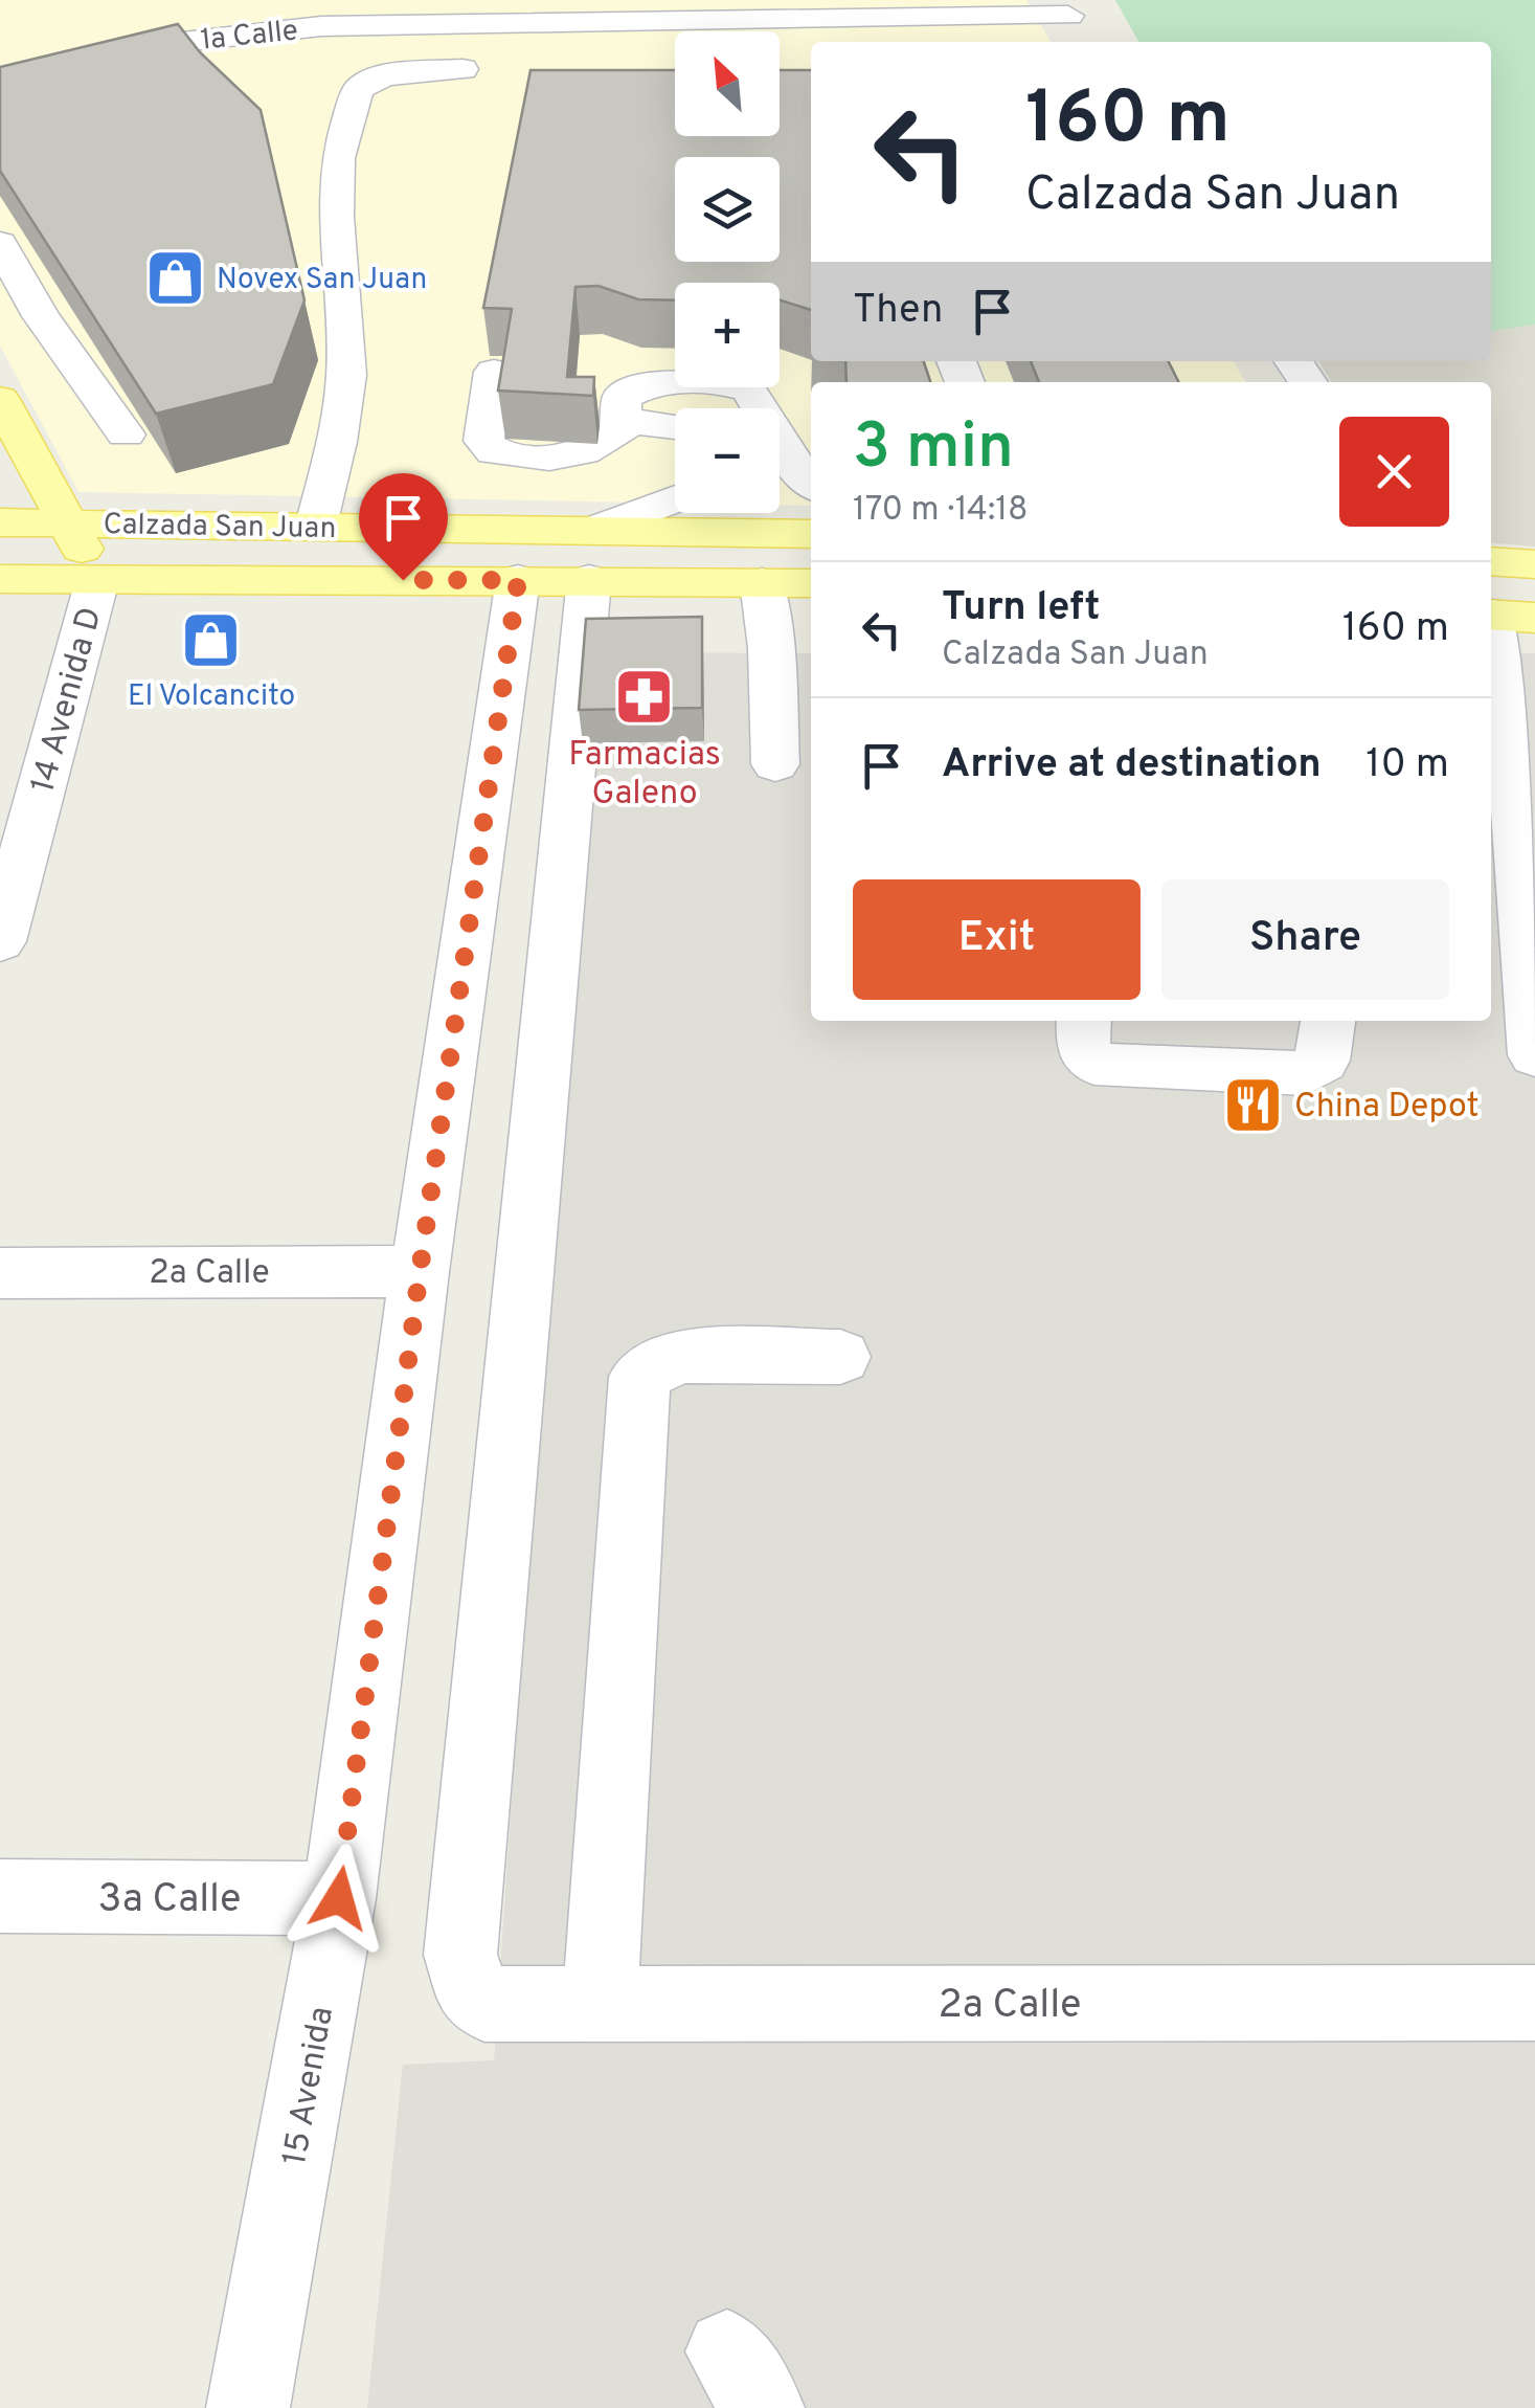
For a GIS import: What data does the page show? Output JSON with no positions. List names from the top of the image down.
{
  "streets": {
    "main road": ["Calzada San Juan"],
    "street": [
      "1a Calle",
      "14 Avenida D",
      "2a Calle",
      "3a Calle",
      "15 Avenida"
    ]
  },
  "crossings": [
    ["Calzada San Juan", "14 Avenida D"],
    ["Calzada San Juan", "2a Calle"],
    ["Calzada San Juan", "15 Avenida"],
    ["2a Calle", "15 Avenida"],
    ["3a Calle", "15 Avenida"]
  ],
  "places": {
    "shop": ["Novex San Juan", "El Volcancito"],
    "pharmacy": ["Farmacias Galeno"],
    "restaurant": ["China Depot"]
  },
  "north": "top left",
  "page": {
    "map_buttons": ["+", "−"],
    "turn": ["160 m", "Calzada San Juan"],
    "then": "Then",
    "heading": ["3 min", "170 m · 14:18"],
    "list": [
      {
        "name": "Turn left",
        "note": "Calzada San Juan",
        "value": "160 m"
      },
      {
        "name": "Arrive at destination",
        "value": "10 m"
      }
    ],
    "buttons": ["Exit", "Share"]
  }
}
